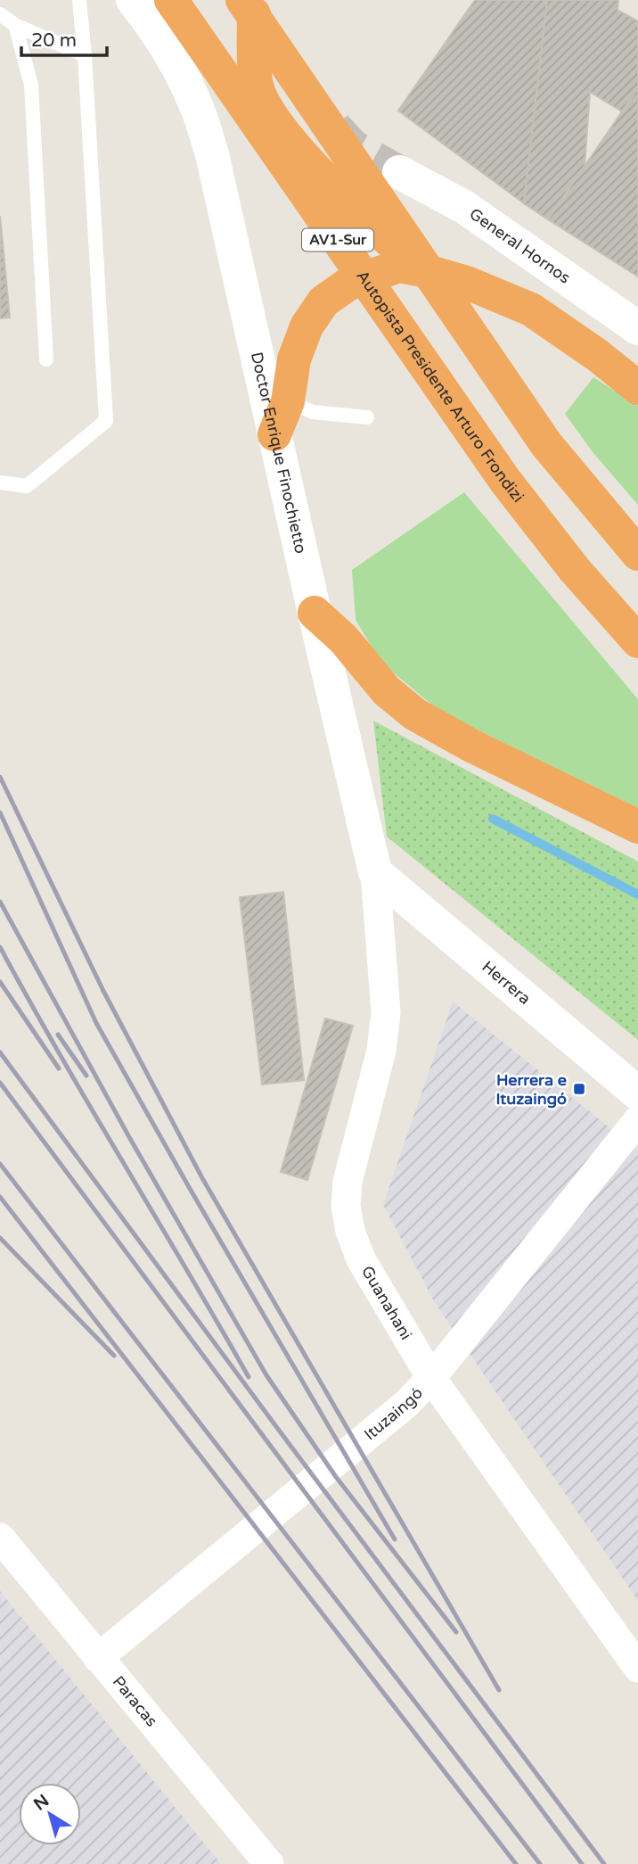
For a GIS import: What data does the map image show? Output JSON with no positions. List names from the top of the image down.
{
  "streets": {
    "highway": ["AV1-Sur", "Autopista Presidente Arturo Frondizi"],
    "street": [
      "General Hornos",
      "Doctor Enrique Finochietto",
      "Herrera",
      "Guanahani",
      "Ituzaingó",
      "Paracas"
    ]
  },
  "crossings": [
    ["Doctor Enrique Finochietto", "Herrera"],
    ["Doctor Enrique Finochietto", "Guanahani"],
    ["Herrera", "Guanahani"],
    ["Guanahani", "Ituzaingó"],
    ["Ituzaingó", "Paracas"]
  ],
  "places": {
    "transit": ["Herrera e Ituzaingó"]
  },
  "scale_bar": "20 m",
  "north": "top left"
}
